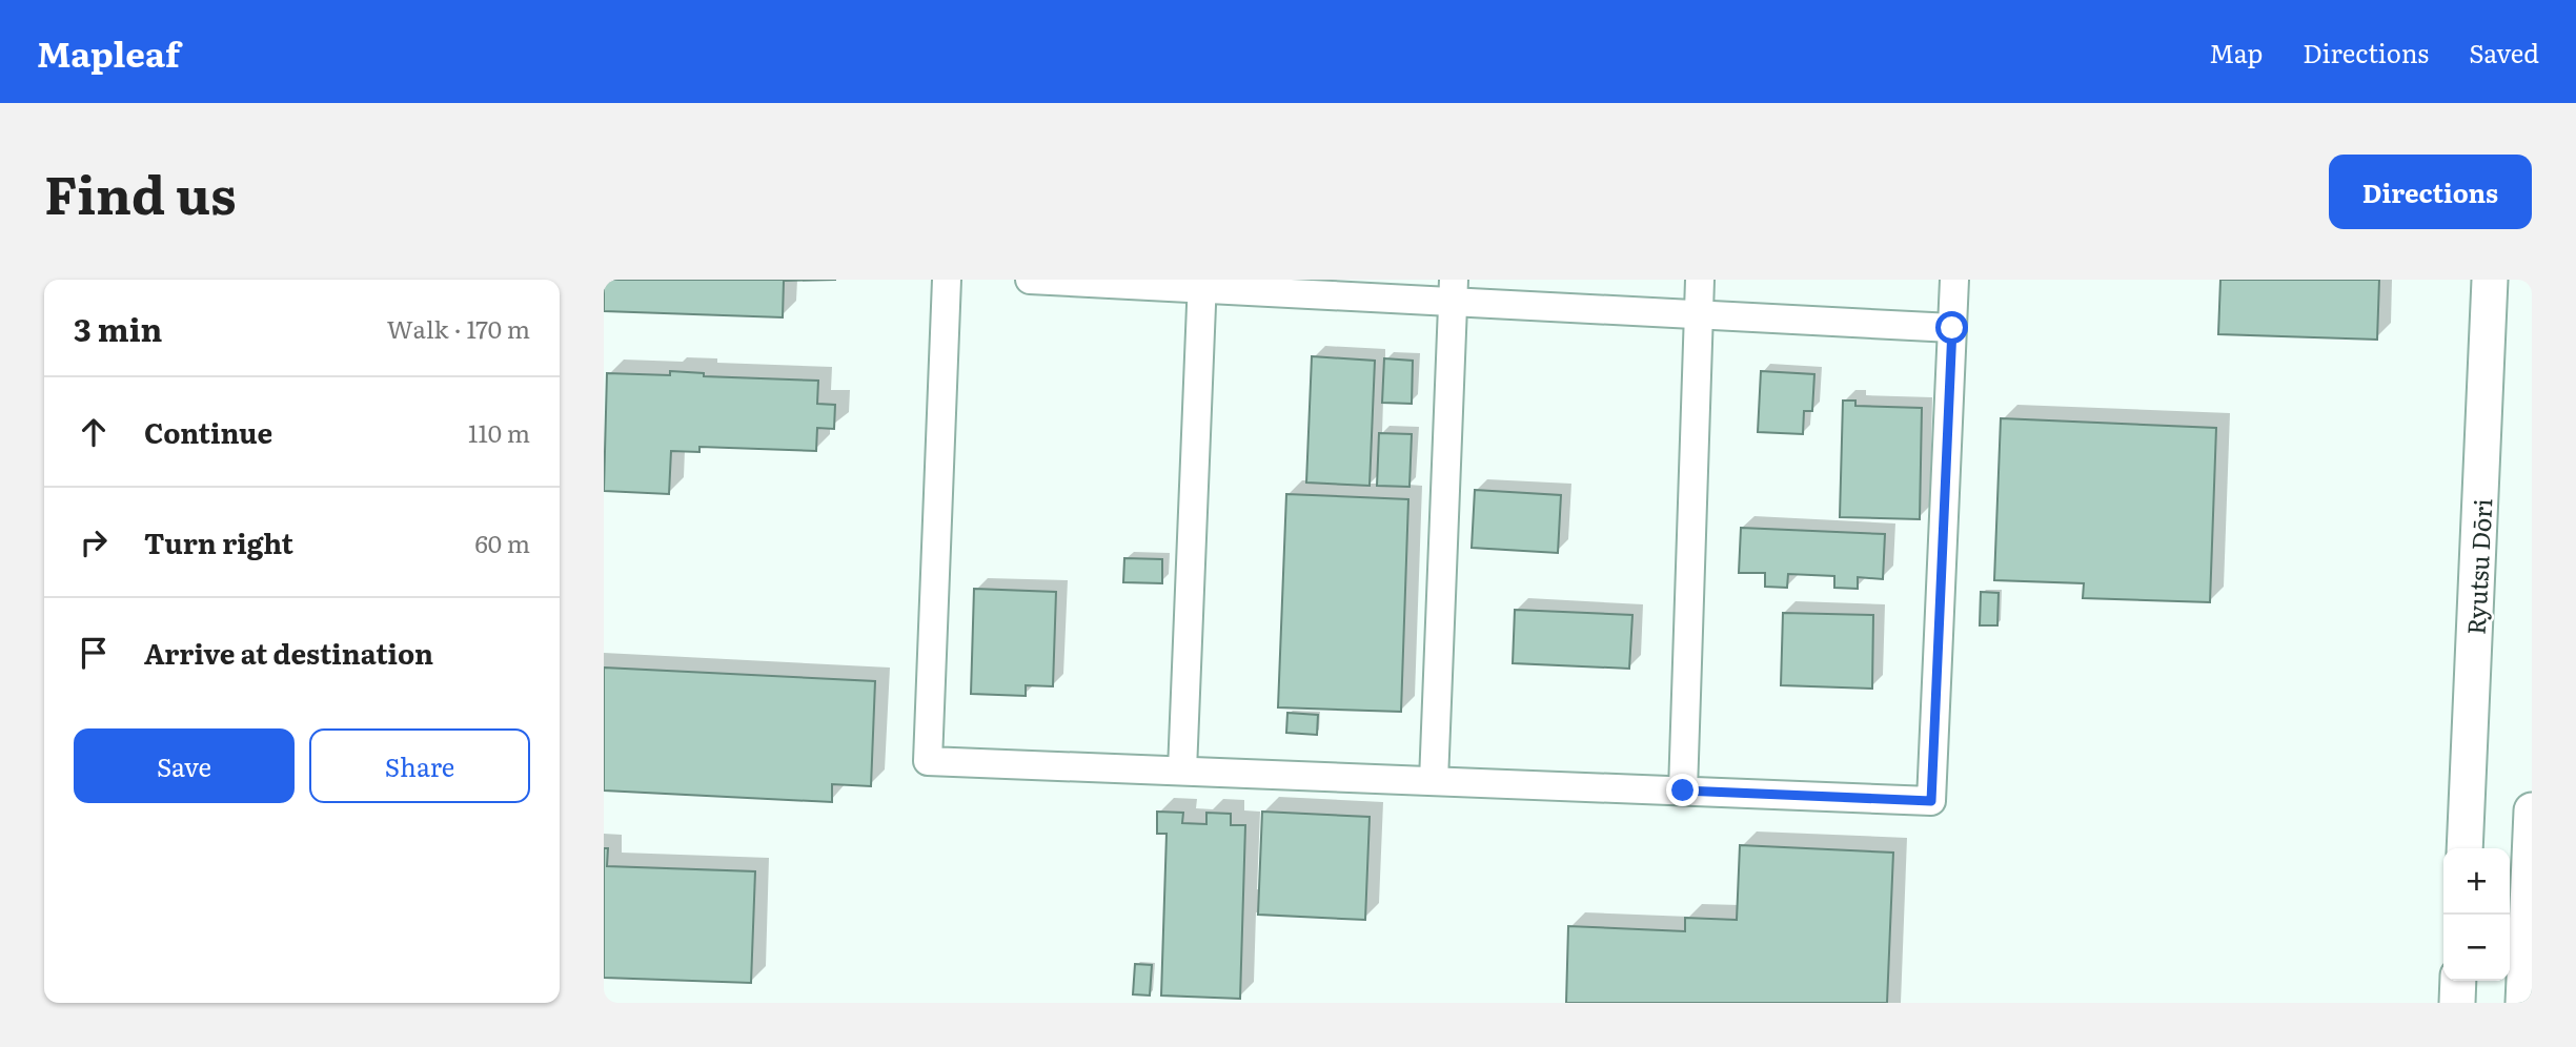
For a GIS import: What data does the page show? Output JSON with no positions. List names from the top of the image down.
{
  "streets": {
    "street": ["Ryutsu Dōri"]
  },
  "page": {
    "header": "Mapleaf",
    "nav": ["Map", "Directions", "Saved"],
    "title": "Find us",
    "buttons": [
      "Directions",
      ["Save", "Share"]
    ],
    "heading": ["3 min", "Walk · 170 m"],
    "list": [
      ["Continue", "110 m"],
      ["Turn right", "60 m"],
      "Arrive at destination"
    ],
    "map_buttons": ["+", "−"]
  }
}
